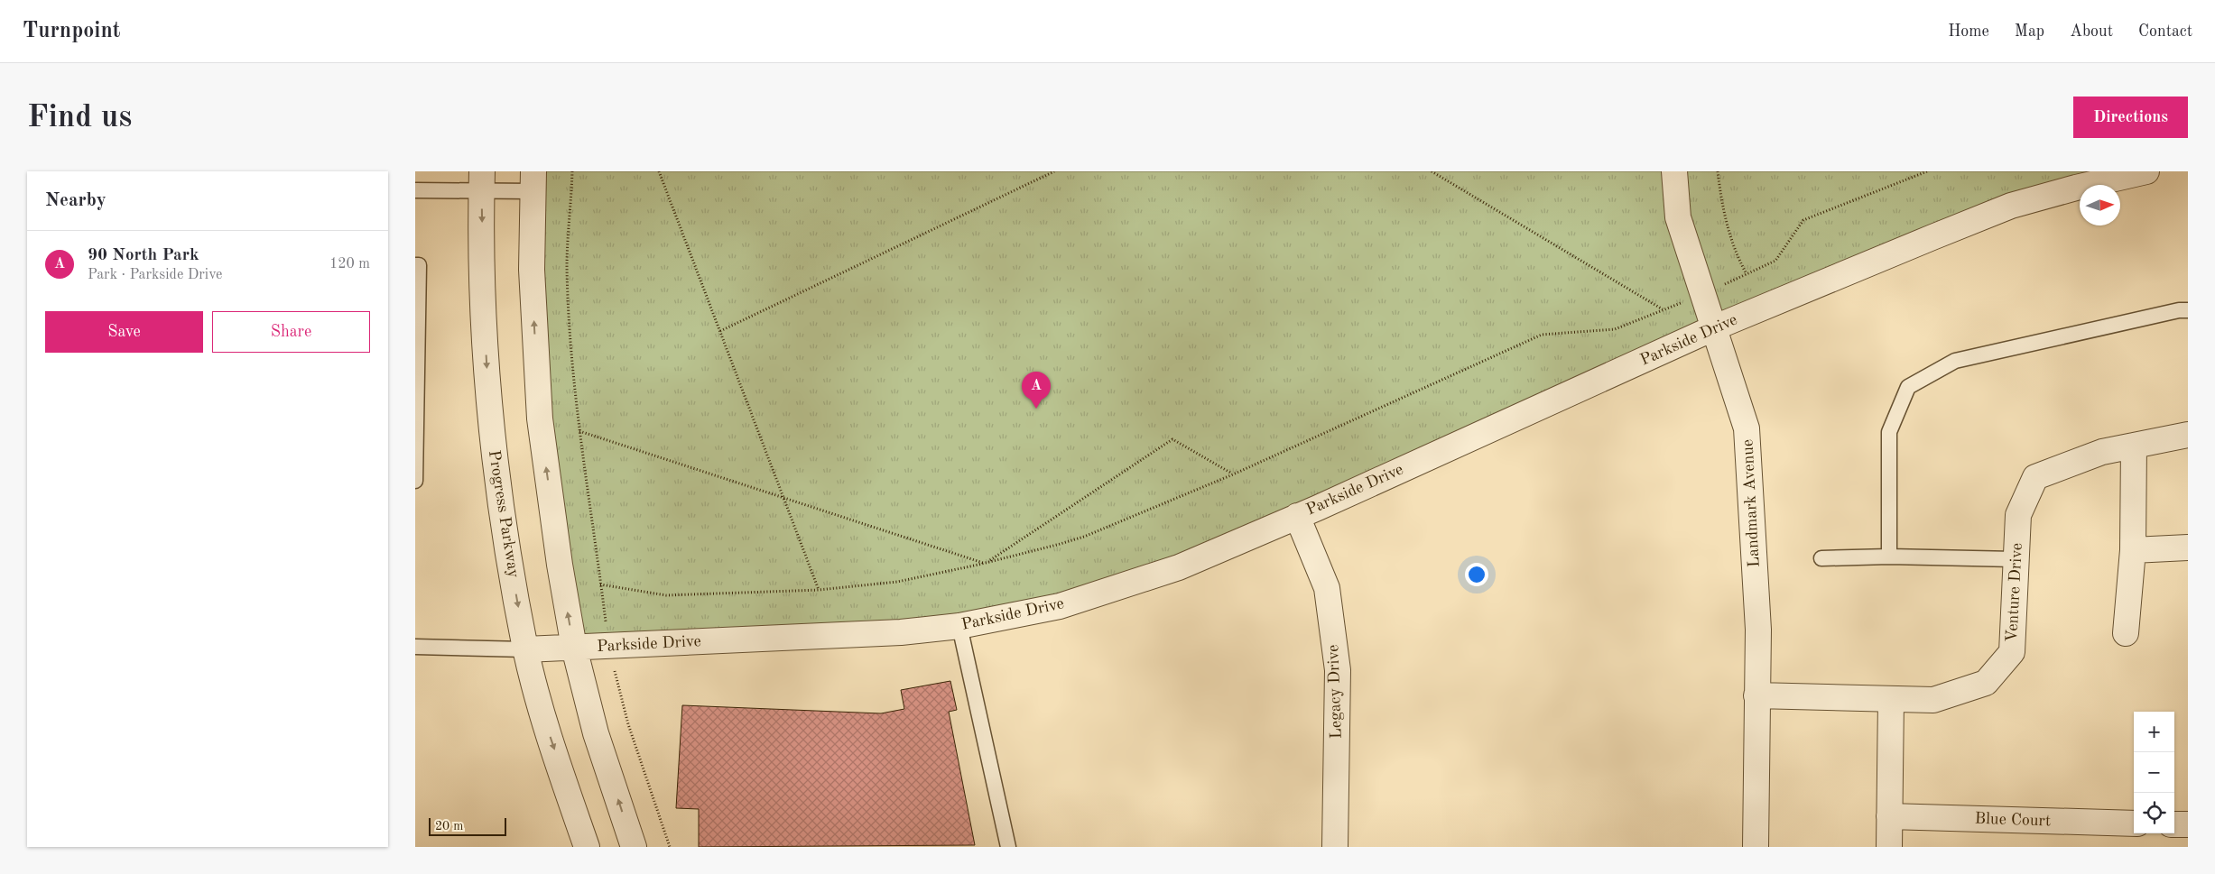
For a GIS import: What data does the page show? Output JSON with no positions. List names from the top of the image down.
{
  "streets": {
    "street": [
      "Parkside Drive",
      "Landmark Avenue",
      "Progress Parkway",
      "Venture Drive",
      "Legacy Drive",
      "Blue Court"
    ]
  },
  "crossings": [
    ["Parkside Drive", "Landmark Avenue"],
    ["Parkside Drive", "Progress Parkway"],
    ["Parkside Drive", "Legacy Drive"],
    ["Landmark Avenue", "Venture Drive"]
  ],
  "scale_bar": "20 m",
  "north": "right",
  "page": {
    "header": "Turnpoint",
    "nav": [
      "Home",
      "Map",
      "About",
      "Contact"
    ],
    "buttons": [
      "Directions",
      ["Save", "Share"]
    ],
    "title": "Find us",
    "heading": "Nearby",
    "list": [
      {
        "mark": "A",
        "name": "90 North Park",
        "note": "Park · Parkside Drive",
        "value": "120 m"
      }
    ],
    "pins": "A",
    "map_buttons": ["+", "−"],
    "scale": "20 m"
  }
}
